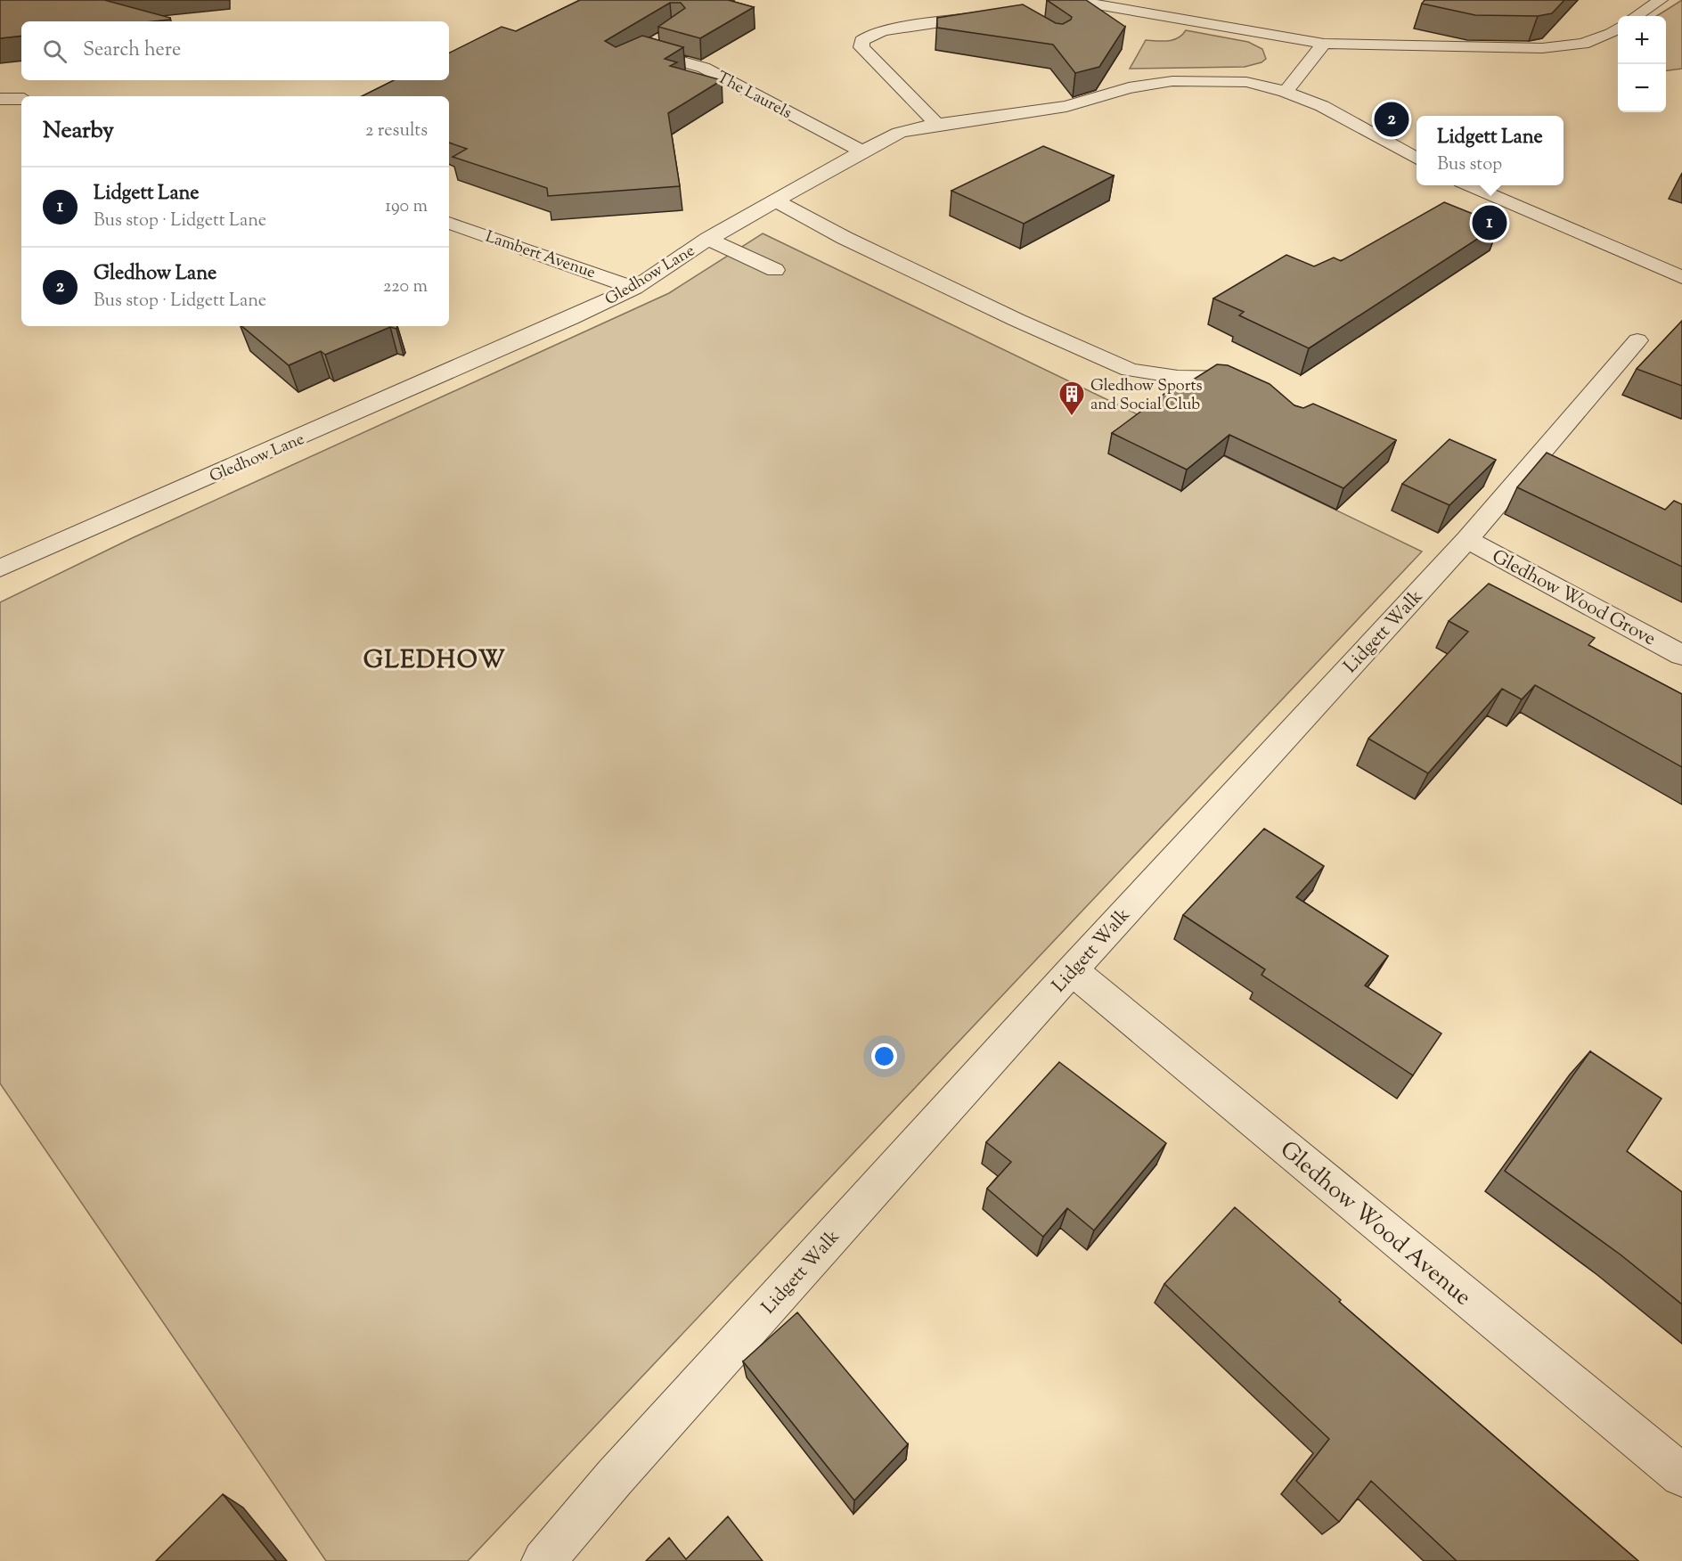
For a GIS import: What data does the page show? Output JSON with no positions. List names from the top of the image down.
{
  "streets": {
    "street": [
      "The Laurels",
      "Lambert Avenue",
      "Gledhow Lane",
      "Gledhow Wood Grove",
      "Lidgett Walk",
      "Gledhow Wood Avenue"
    ]
  },
  "crossings": [
    ["The Laurels", "Gledhow Lane"],
    ["Lambert Avenue", "Gledhow Lane"],
    ["Gledhow Wood Grove", "Lidgett Walk"],
    ["Lidgett Walk", "Gledhow Wood Avenue"]
  ],
  "districts": ["GLEDHOW"],
  "places": {
    "building": ["Gledhow Sports and Social Club"]
  },
  "page": {
    "map_buttons": ["+", "−"],
    "search": "Search here",
    "heading": ["Nearby", "2 results"],
    "pins": ["2", "1"],
    "popup": ["Lidgett Lane", "Bus stop"],
    "list": [
      {
        "mark": "1",
        "name": "Lidgett Lane",
        "note": "Bus stop · Lidgett Lane",
        "value": "190 m"
      },
      {
        "mark": "2",
        "name": "Gledhow Lane",
        "note": "Bus stop · Lidgett Lane",
        "value": "220 m"
      }
    ]
  }
}
